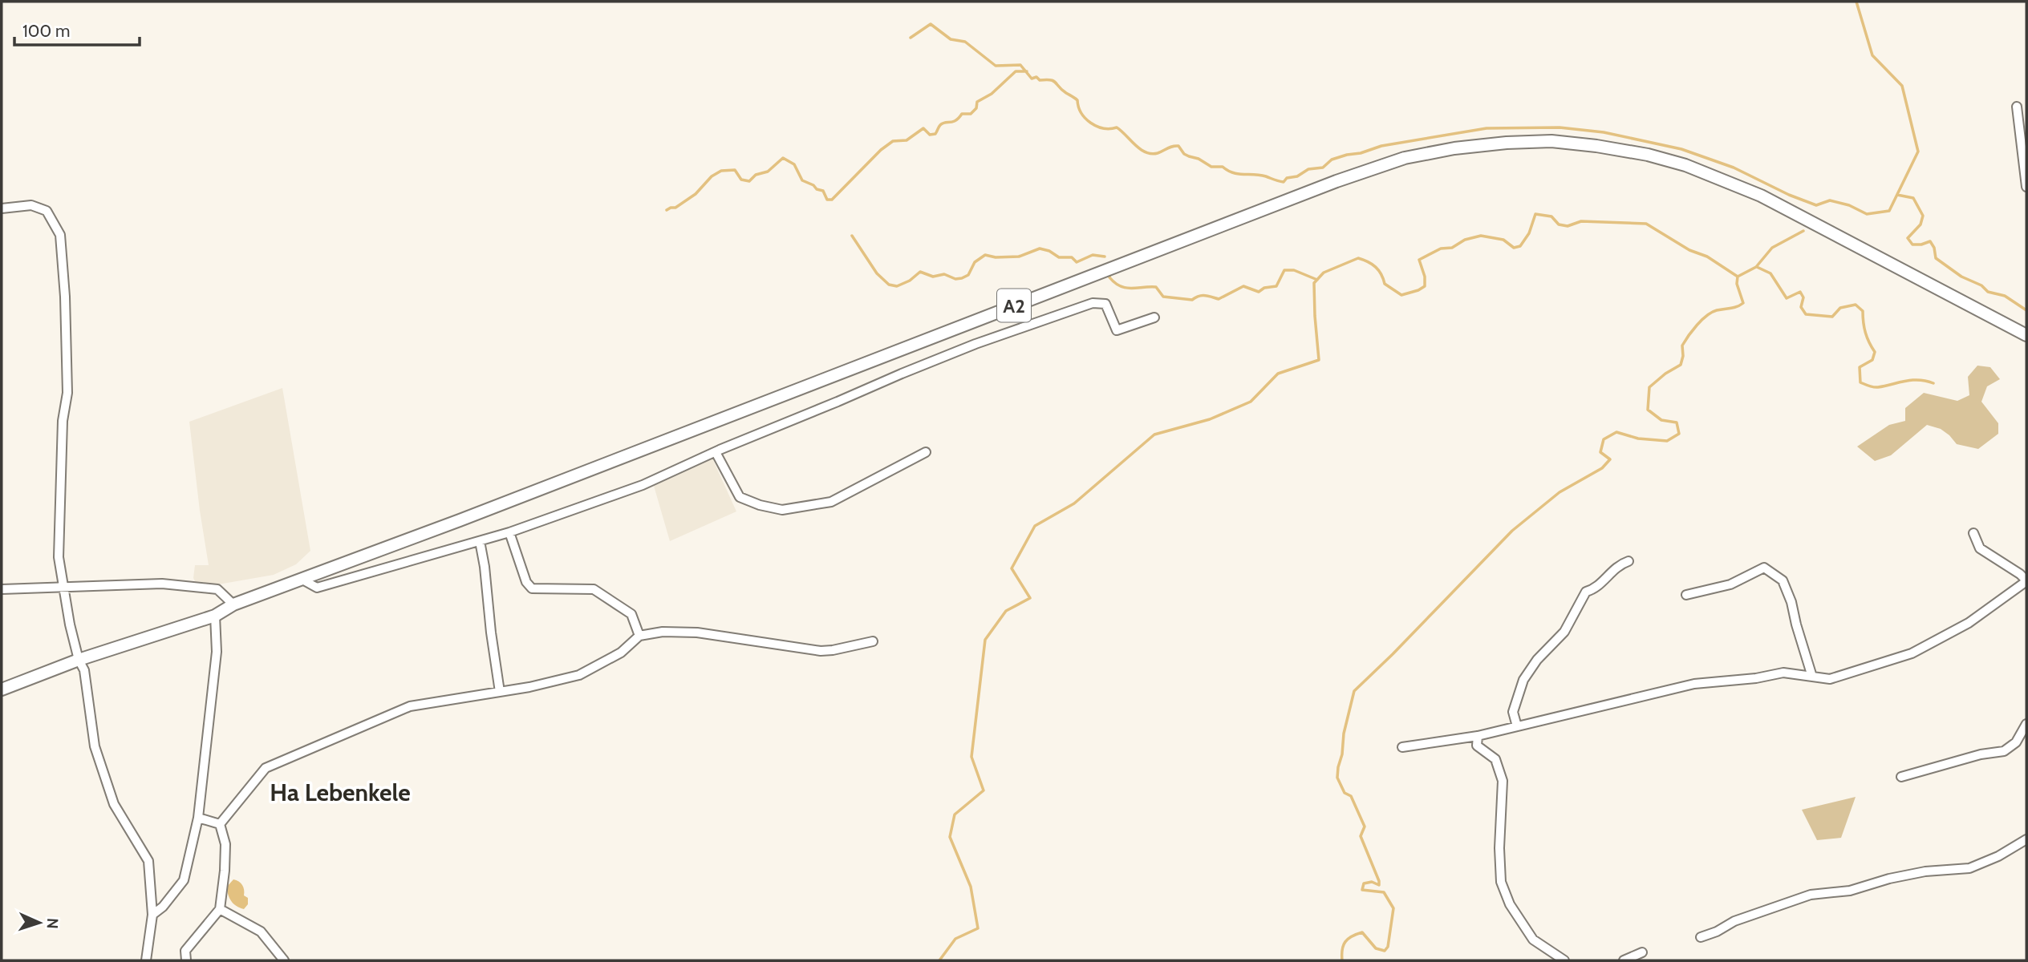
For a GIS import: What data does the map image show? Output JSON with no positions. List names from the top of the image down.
{
  "streets": {
    "main road": ["A2"]
  },
  "districts": ["Ha Lebenkele"],
  "scale_bar": "100 m",
  "north": "right"
}
